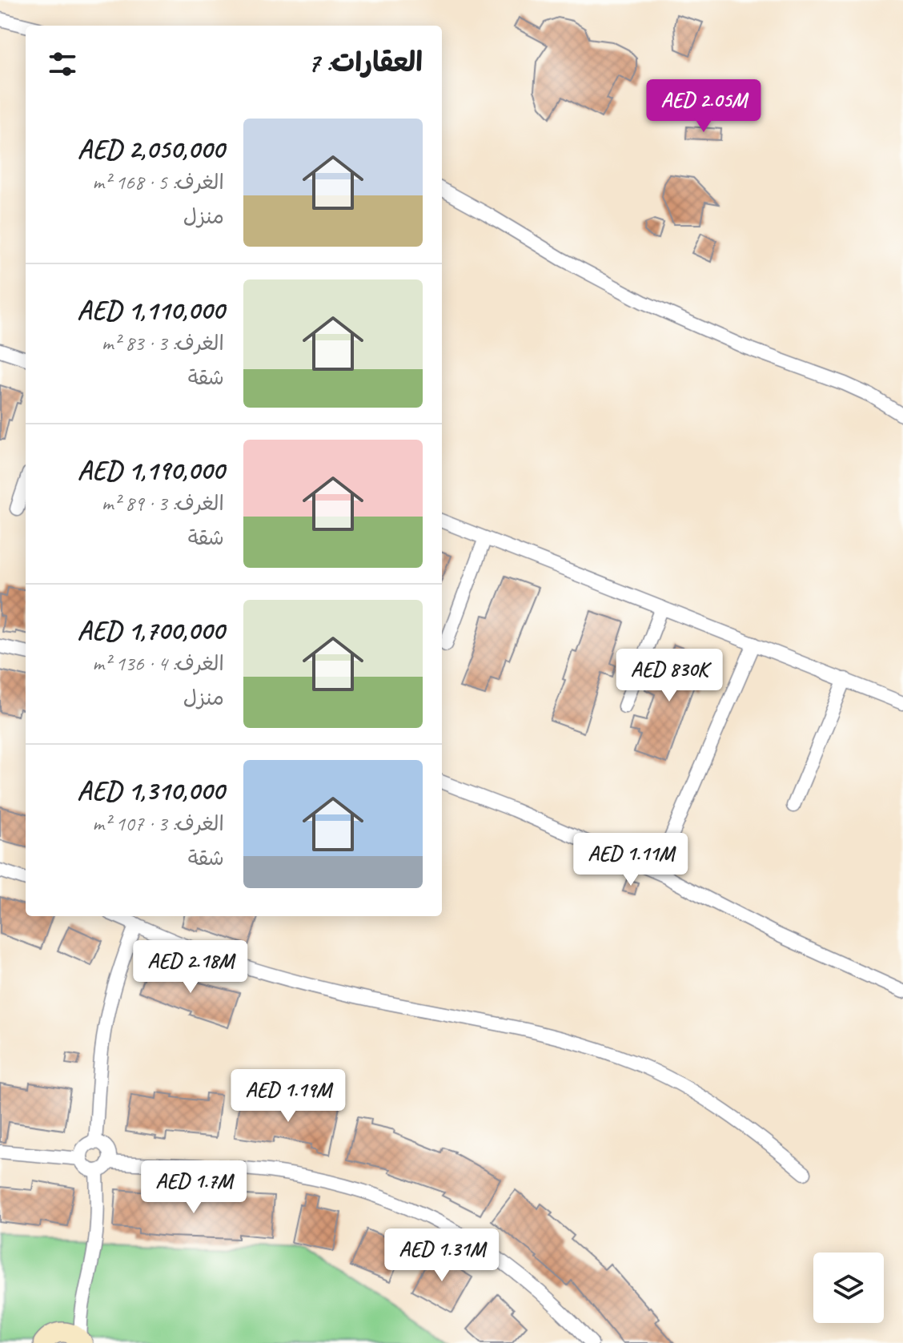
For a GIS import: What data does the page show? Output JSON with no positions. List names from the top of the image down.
{
  "page": {
    "heading": "العقارات: 7",
    "price": [
      "AED 2.05M",
      "AED 830K",
      "AED 1.11M",
      "AED 2.18M",
      "AED 1.19M",
      "AED 1.7M",
      "AED 1.31M"
    ],
    "list": [
      {
        "name": "AED 2,050,000",
        "note": "الغرف: 5 · 168 m² · منزل"
      },
      {
        "name": "AED 1,110,000",
        "note": "الغرف: 3 · 83 m² · شقة"
      },
      {
        "name": "AED 1,190,000",
        "note": "الغرف: 3 · 89 m² · شقة"
      },
      {
        "name": "AED 1,700,000",
        "note": "الغرف: 4 · 136 m² · منزل"
      },
      {
        "name": "AED 1,310,000",
        "note": "الغرف: 3 · 107 m² · شقة"
      }
    ]
  }
}
